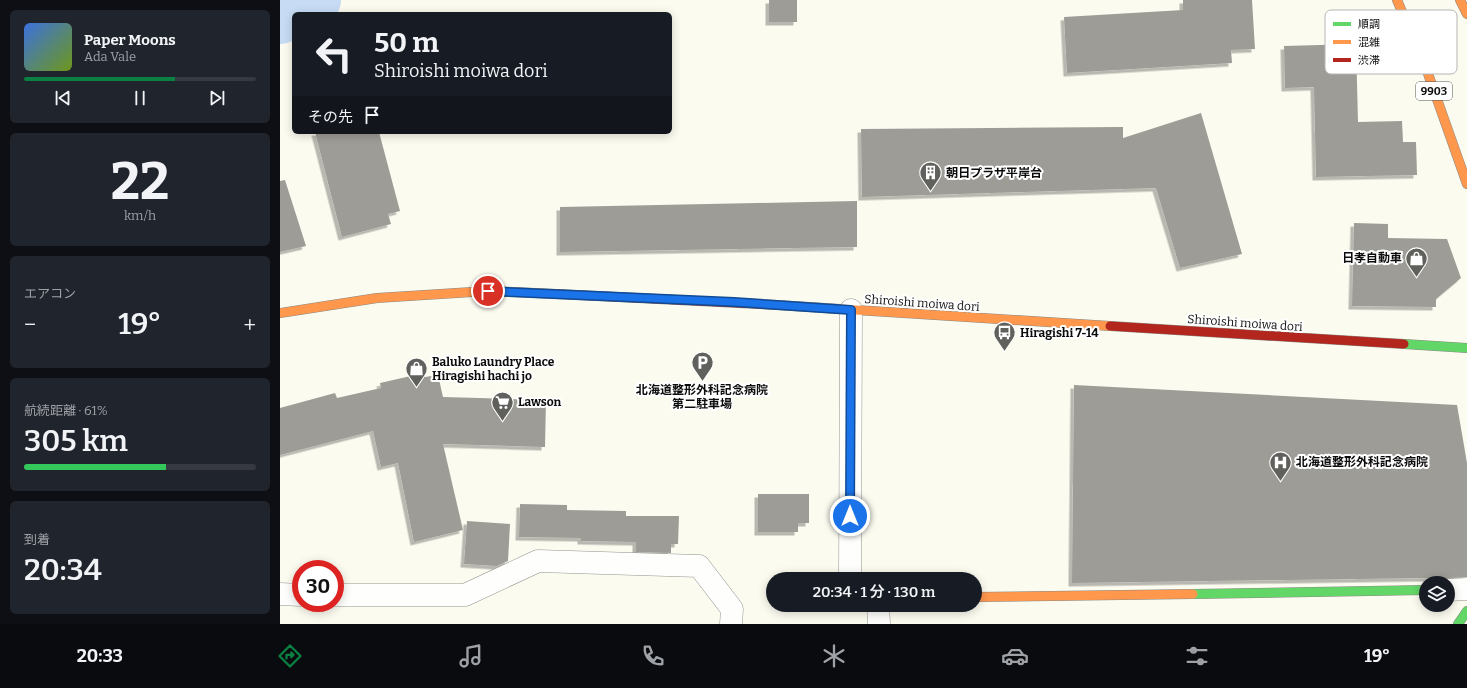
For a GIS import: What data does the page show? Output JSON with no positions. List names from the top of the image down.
{
  "streets": {
    "main road": ["9903", "Shiroishi moiwa dori"]
  },
  "places": {
    "building": ["朝日プラザ平岸台"],
    "shop": ["日孝自動車", "Baluko Laundry Place Hiragishi hachi jo"],
    "bus stop": ["Hiragishi 7-14"],
    "parking": ["北海道整形外科記念病院 第二駐車場"],
    "supermarket": ["Lawson"],
    "hospital": ["北海道整形外科記念病院"]
  },
  "legend": ["順調", "混雑", "渋滞"],
  "page": {
    "turn": ["50 m", "Shiroishi moiwa dori"],
    "song": ["Paper Moons", "Ada Vale"],
    "then": "その先",
    "tile": [
      ["22", "km/h"],
      "エアコン",
      ["航続距離 · 61%", "305 km"],
      ["到着", "20:34"]
    ],
    "heat": ["−", "19°", "+"],
    "limit": "30",
    "trip": "20:34 · 1 分 · 130 m",
    "tabs": ["20:33", "19°"]
  }
}
